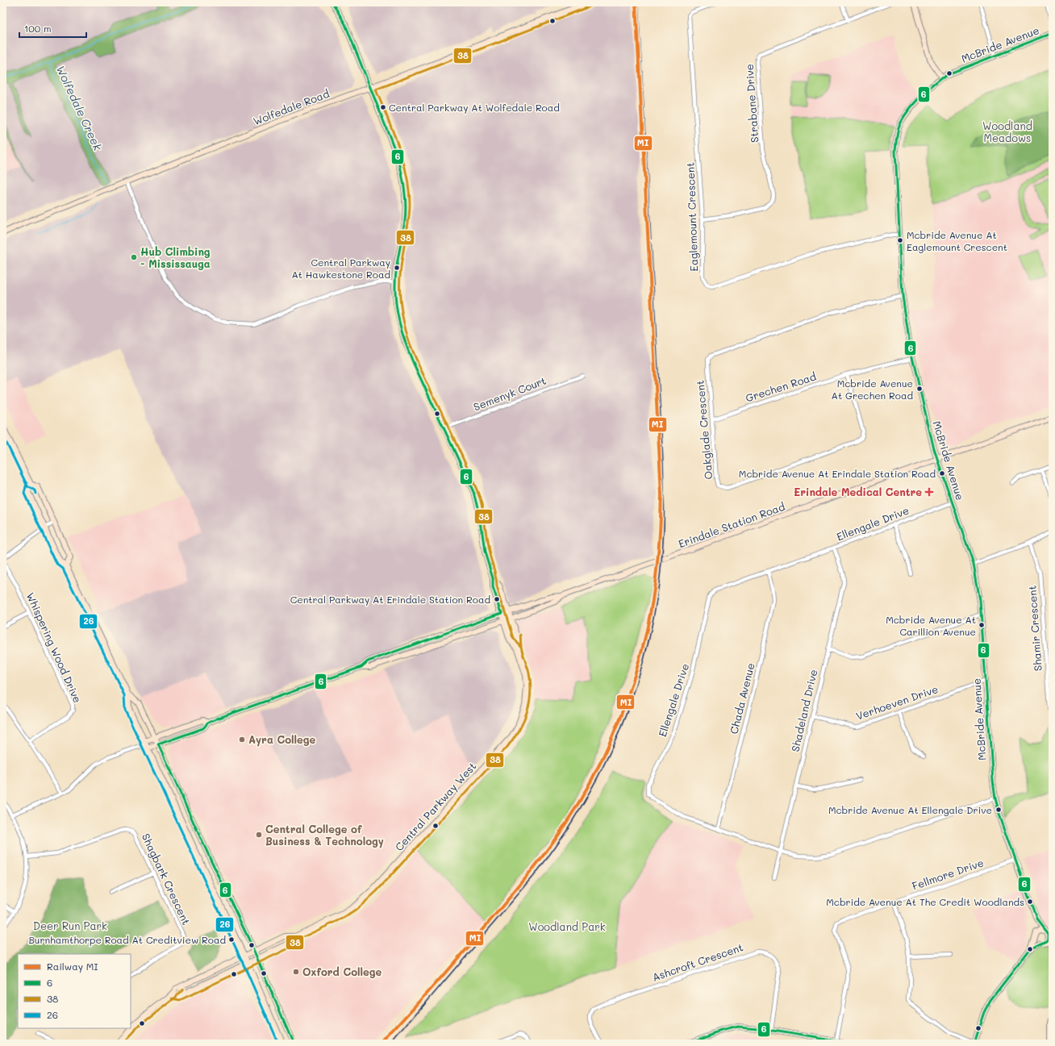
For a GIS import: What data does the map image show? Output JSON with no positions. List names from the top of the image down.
{
  "streets": {
    "street": [
      "McBride Avenue",
      "Strabane Drive",
      "Wolfedale Road",
      "Eaglemount Crescent",
      "Grechen Road",
      "Semenyk Court",
      "Oakglade Crescent",
      "Ellengale Drive",
      "Erindale Station Road",
      "Shamir Crescent",
      "Whispering Wood Drive",
      "Chada Avenue",
      "Verhoeven Drive",
      "Shadeland Drive",
      "Central Parkway West",
      "Fellmore Drive",
      "Shagbark Crescent",
      "Ashcroft Crescent"
    ]
  },
  "crossings": [
    ["McBride Avenue", "Eaglemount Crescent"],
    ["McBride Avenue", "Grechen Road"],
    ["McBride Avenue", "Oakglade Crescent"],
    ["McBride Avenue", "Ellengale Drive"],
    ["McBride Avenue", "Erindale Station Road"],
    ["McBride Avenue", "Verhoeven Drive"],
    ["McBride Avenue", "Fellmore Drive"],
    ["Strabane Drive", "Eaglemount Crescent"],
    ["Wolfedale Road", "Central Parkway West"],
    ["Grechen Road", "Oakglade Crescent"],
    ["Semenyk Court", "Central Parkway West"],
    ["Ellengale Drive", "Chada Avenue"],
    ["Ellengale Drive", "Shadeland Drive"],
    ["Erindale Station Road", "Central Parkway West"],
    ["Verhoeven Drive", "Shadeland Drive"]
  ],
  "water": ["Wolfedale Creek"],
  "parks": ["Woodland Meadows", "Deer Run Park", "Woodland Park"],
  "places": {
    "other": [
      "Central Parkway At Wolfedale Road",
      "Mcbride Avenue At Eaglemount Crescent",
      "Hub Climbing - Mississauga",
      "Central Parkway At Hawkestone Road",
      "Mcbride Avenue At Grechen Road",
      "Mcbride Avenue At Erindale Station Road",
      "Central Parkway At Erindale Station Road",
      "Mcbride Avenue At Carillion Avenue",
      "Ayra College",
      "Mcbride Avenue At Ellengale Drive",
      "Central College of Business & Technology",
      "Mcbride Avenue At The Credit Woodlands",
      "Burnhamthorpe Road At Creditview Road",
      "Oxford College"
    ],
    "health": ["Erindale Medical Centre"]
  },
  "lines": [
    "rail line MI",
    "transit line 6",
    "transit line 38",
    "transit line 26"
  ],
  "legend": [
    "Railway MI",
    "6",
    "38",
    "26"
  ],
  "scale_bar": "100 m"
}
